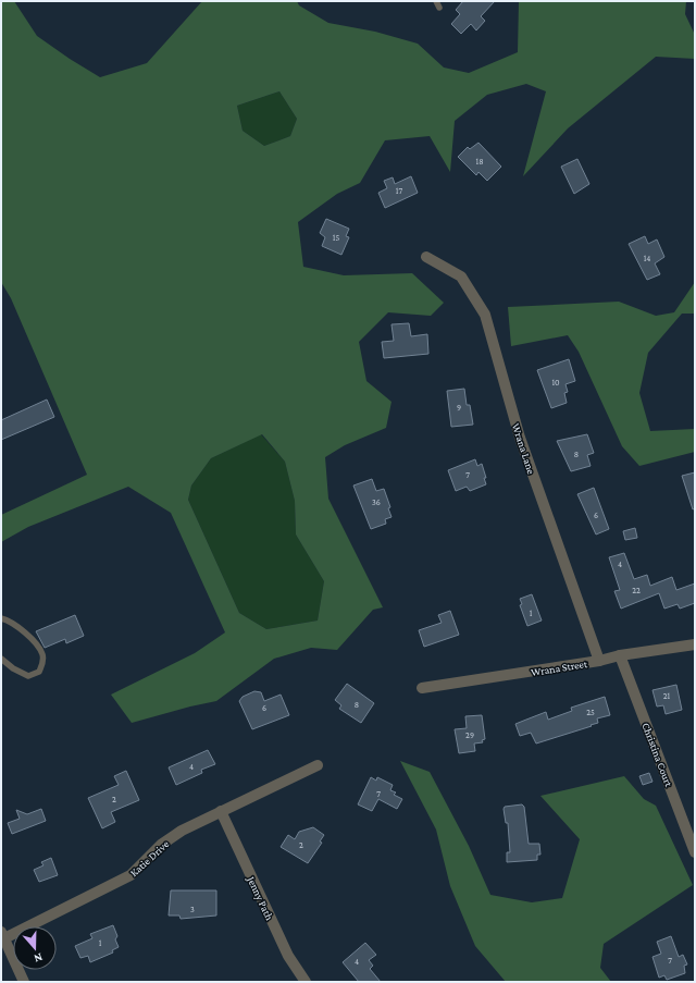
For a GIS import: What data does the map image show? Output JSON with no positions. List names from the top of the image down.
{
  "streets": {
    "street": [
      "Wrana Lane",
      "Wrana Street",
      "Christina Court",
      "Katie Drive",
      "Jenny Path"
    ]
  },
  "crossings": [
    ["Wrana Lane", "Wrana Street"],
    ["Wrana Street", "Christina Court"],
    ["Katie Drive", "Jenny Path"]
  ],
  "house_numbers": [
    "18",
    "17",
    "15",
    "14",
    "10",
    "9",
    "8",
    "7",
    "36",
    "6",
    "4",
    "22",
    "1",
    "21",
    "8",
    "6",
    "25",
    "29",
    "4",
    "7",
    "2",
    "2",
    "3",
    "1",
    "7",
    "4"
  ],
  "north": "bottom"
}
